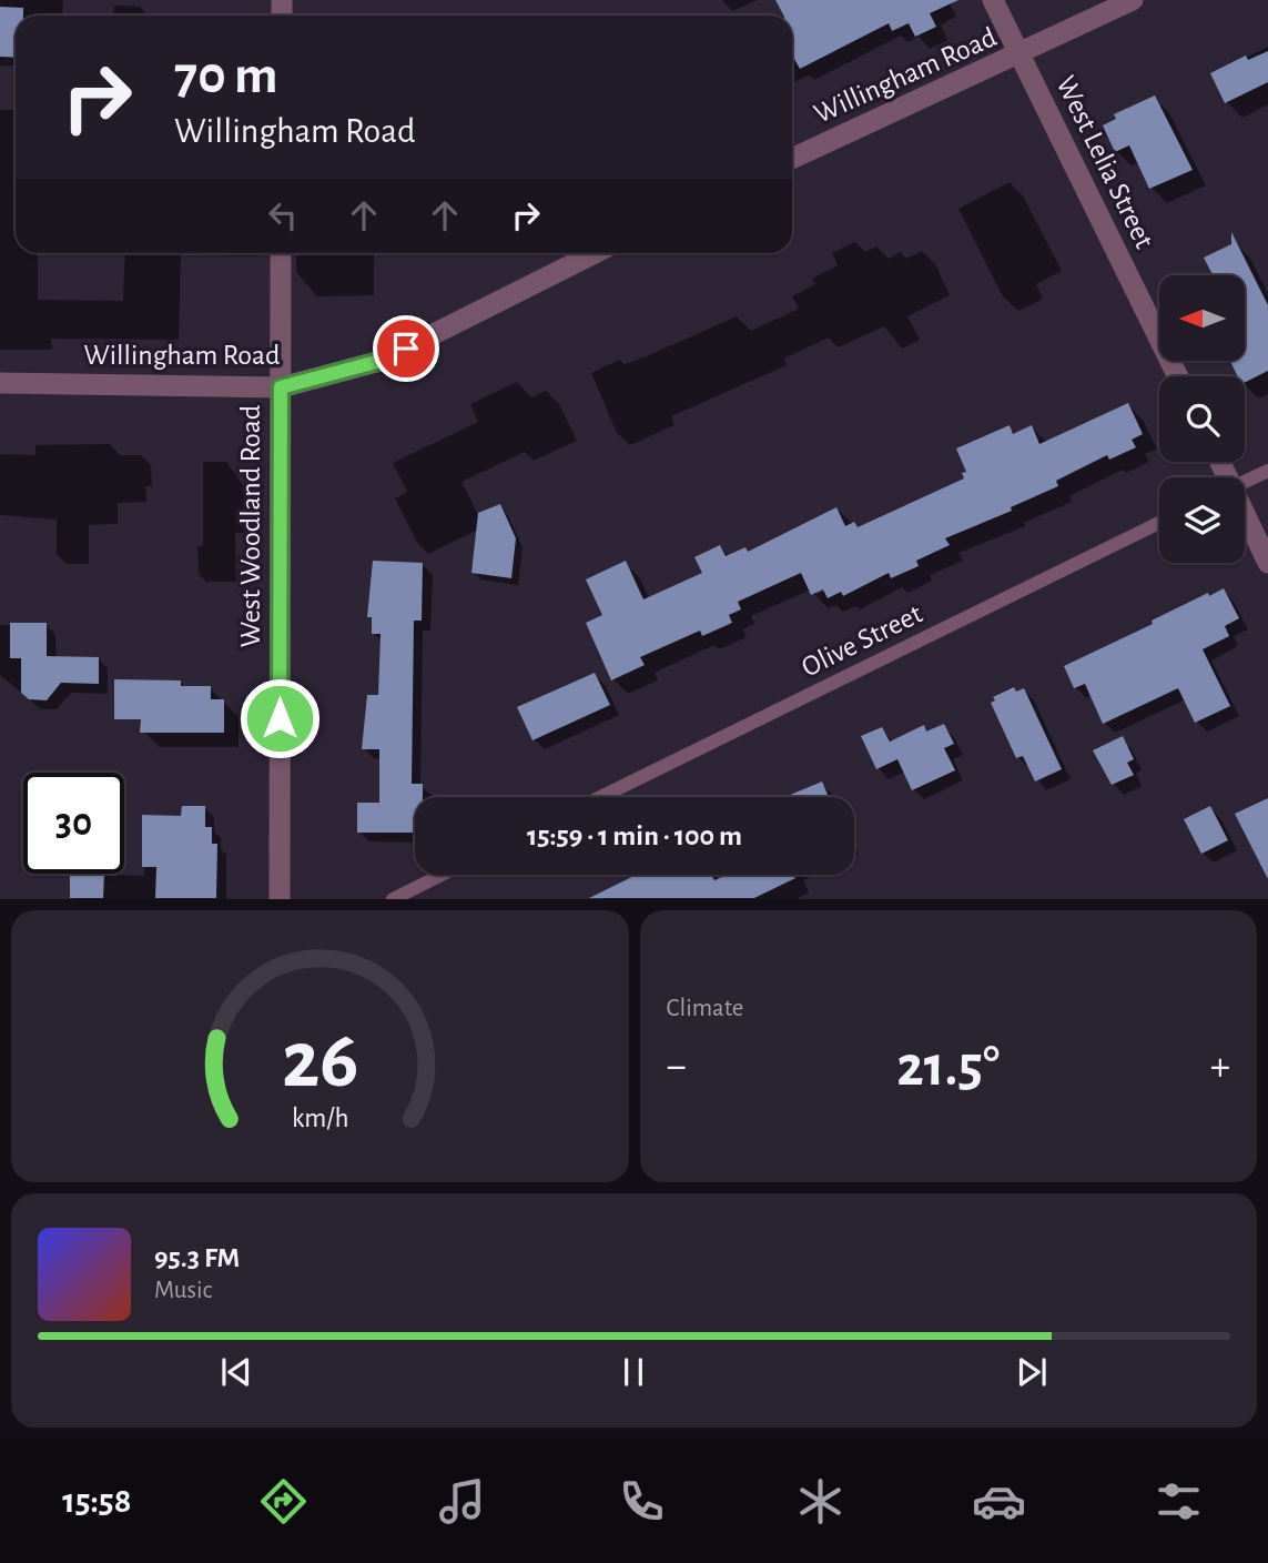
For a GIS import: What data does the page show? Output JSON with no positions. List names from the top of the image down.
{
  "streets": {
    "street": ["Willingham Road", "West Lelia Street", "West Woodland Road"],
    "lane": ["Olive Street"]
  },
  "crossings": [
    ["Willingham Road", "West Lelia Street"],
    ["Willingham Road", "West Woodland Road"]
  ],
  "north": "left",
  "page": {
    "turn": ["70 m", "Willingham Road"],
    "limit": "30",
    "trip": "15:59 · 1 min · 100 m",
    "tile": "Climate",
    "heat": ["−", "21.5°", "+"],
    "song": ["95.3 FM", "Music"],
    "tabs": "15:58",
    "gauge": ["26", "km/h"]
  }
}
